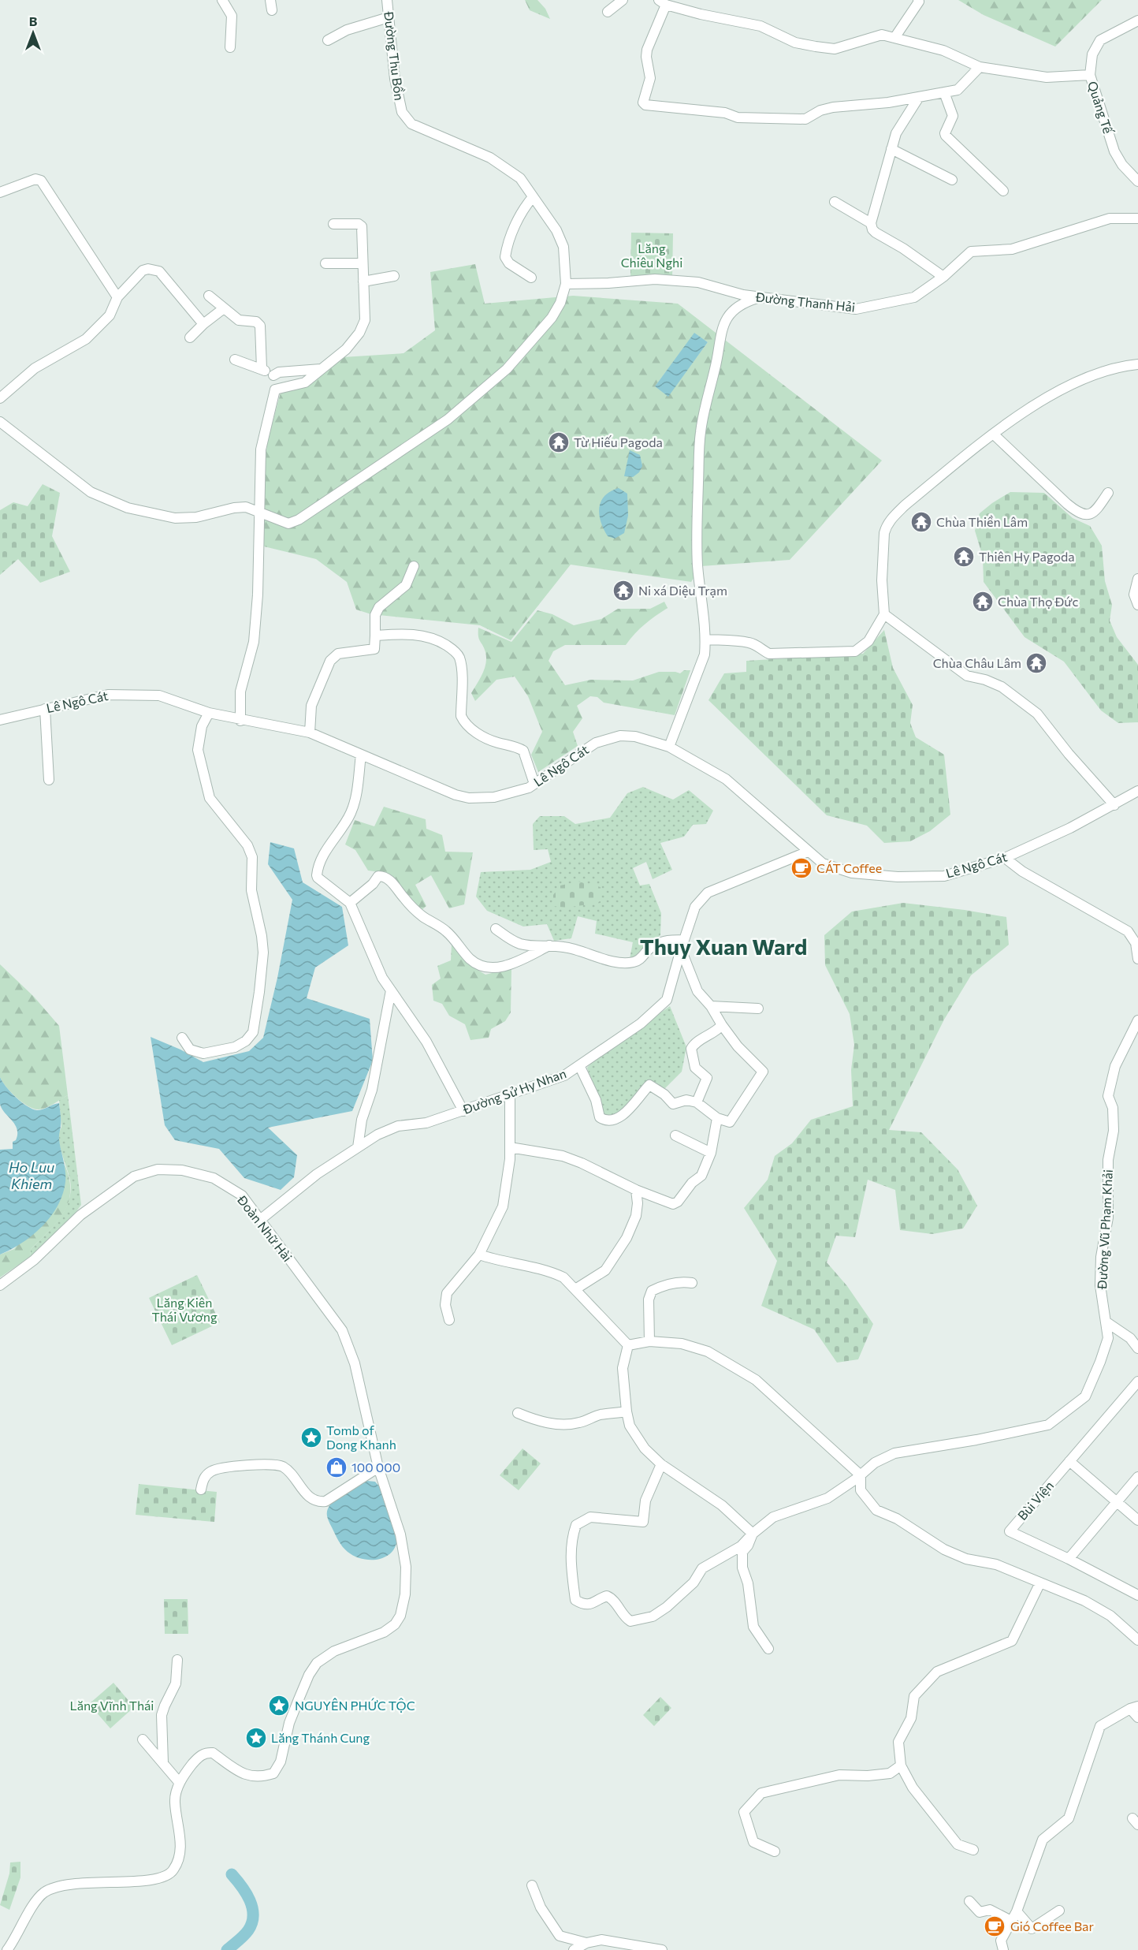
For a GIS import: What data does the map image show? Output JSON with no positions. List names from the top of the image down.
{
  "streets": {
    "street": [
      "Đường Thu Bồn",
      "Quảng Tế",
      "Đường Thanh Hải",
      "Lê Ngô Cát",
      "Đường Sử Hy Nhan",
      "Đoàn Nhữ Hài",
      "Đường Vũ Phạm Khải",
      "Bùi Viện"
    ]
  },
  "crossings": [
    ["Đường Thu Bồn", "Đường Thanh Hải"],
    ["Lê Ngô Cát", "Đường Sử Hy Nhan"],
    ["Đường Sử Hy Nhan", "Đoàn Nhữ Hài"]
  ],
  "districts": ["Thuy Xuan Ward"],
  "water": ["Ho Luu Khiem"],
  "parks": ["Lăng Chiêu Nghi", "Lăng Kiên Thái Vương", "Lăng Vĩnh Thái"],
  "places": {
    "temple": [
      "Từ Hiếu Pagoda",
      "Chùa Thiền Lâm",
      "Thiên Hy Pagoda",
      "Ni xá Diệu Trạm",
      "Chùa Thọ Đức",
      "Chùa Châu Lâm"
    ],
    "cafe": ["CÁT Coffee", "Gió Coffee Bar"],
    "place": ["Tomb of Dong Khanh", "NGUYÊN PHỨC TỘC", "Lăng Thánh Cung"],
    "shop": ["100 000"]
  },
  "north": "top"
}
